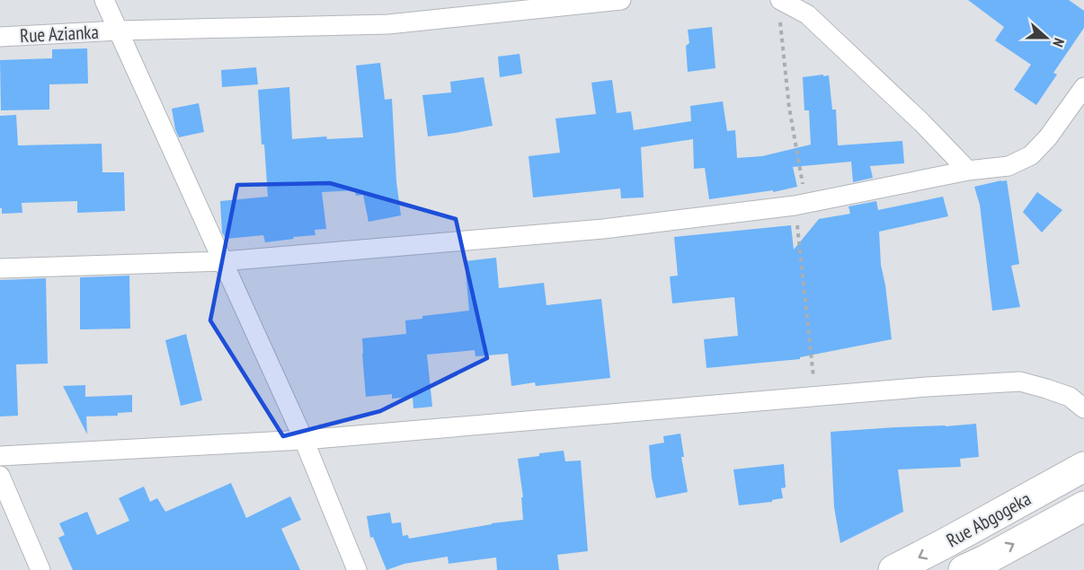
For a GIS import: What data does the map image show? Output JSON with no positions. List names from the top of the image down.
{
  "streets": {
    "main road": ["Rue Abgogeka"],
    "street": ["Rue Azianka"]
  },
  "north": "right"
}
